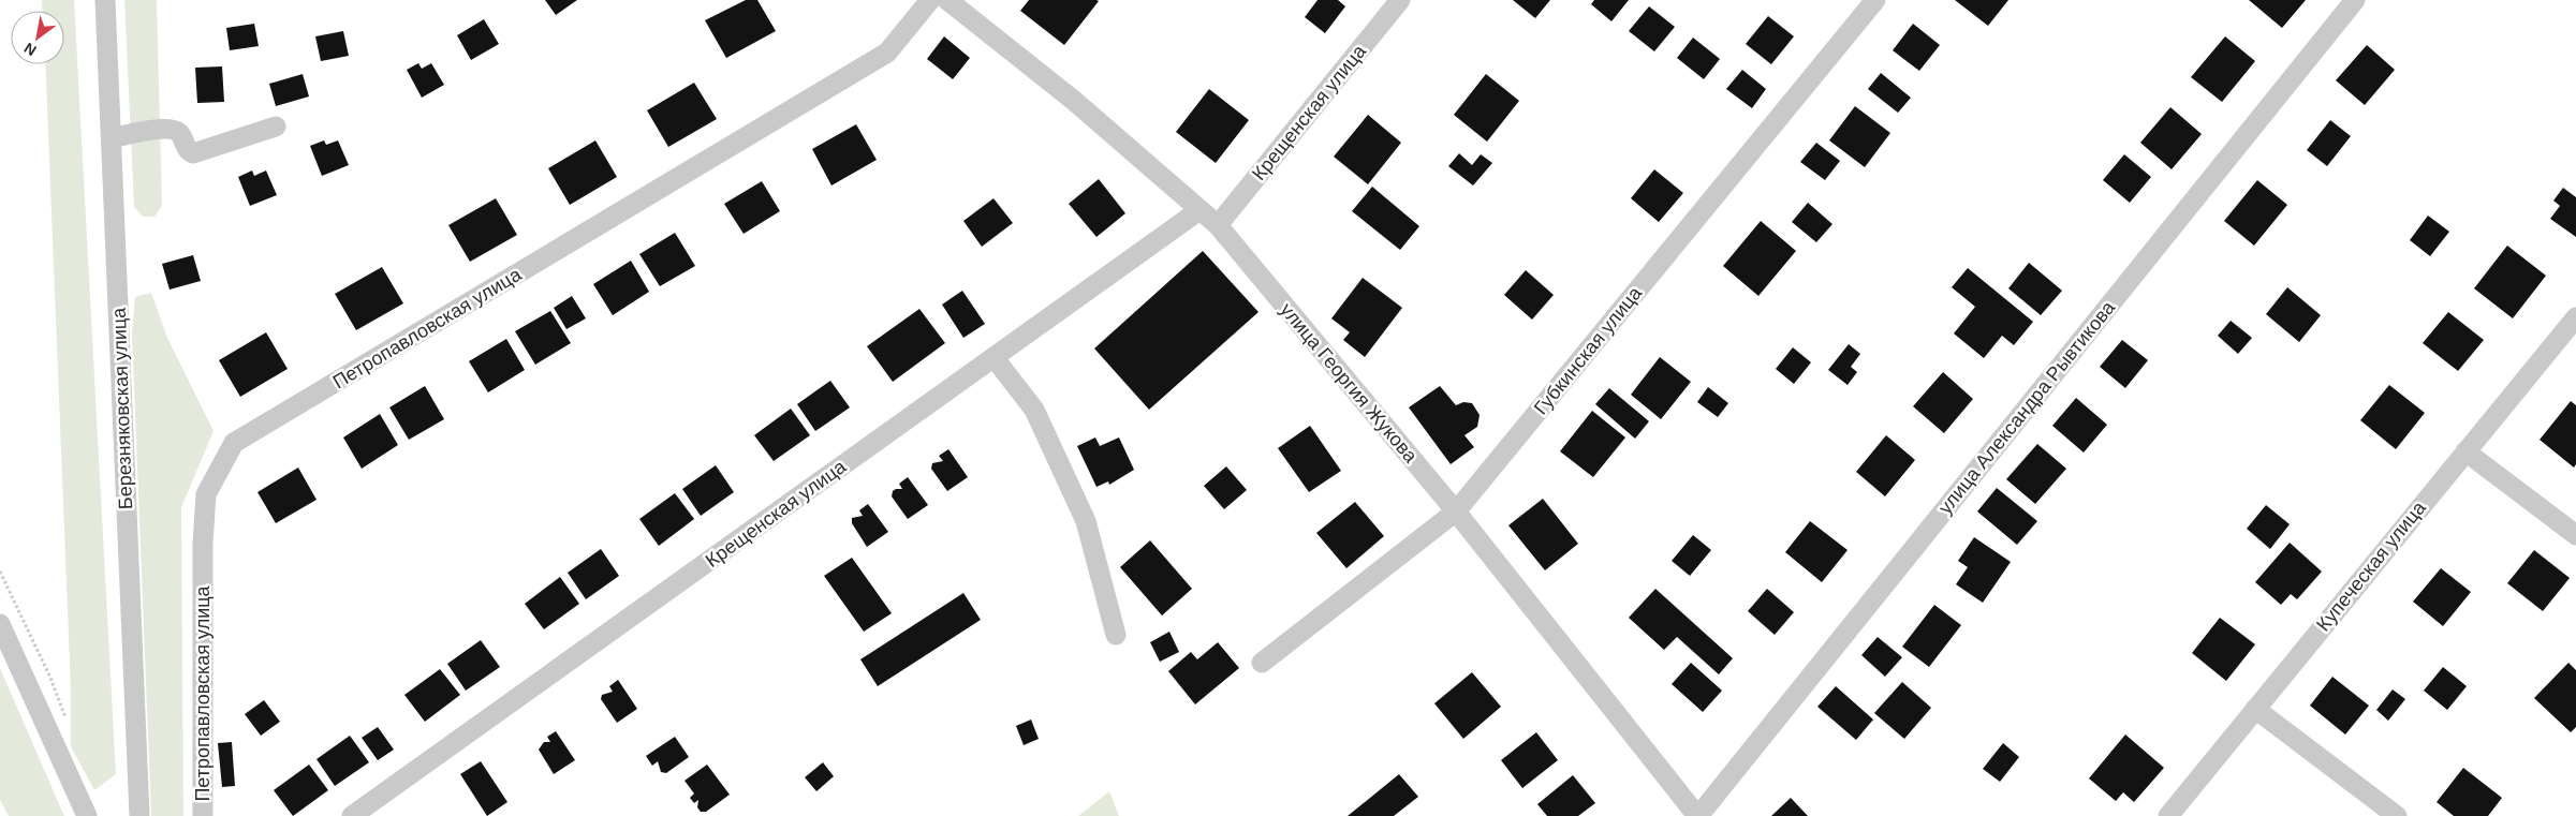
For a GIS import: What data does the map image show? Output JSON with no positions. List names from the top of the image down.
{
  "streets": {
    "street": [
      "Крещенская улица",
      "Петропавловская улица",
      "Губкинская улица",
      "улица Георгия Жукова",
      "улица Александра Рывтикова",
      "Березняковская улица",
      "Купеческая улица"
    ]
  },
  "crossings": [
    ["Крещенская улица", "улица Георгия Жукова"],
    ["Губкинская улица", "улица Георгия Жукова"],
    ["улица Георгия Жукова", "улица Александра Рывтикова"]
  ],
  "north": "bottom left"
}
